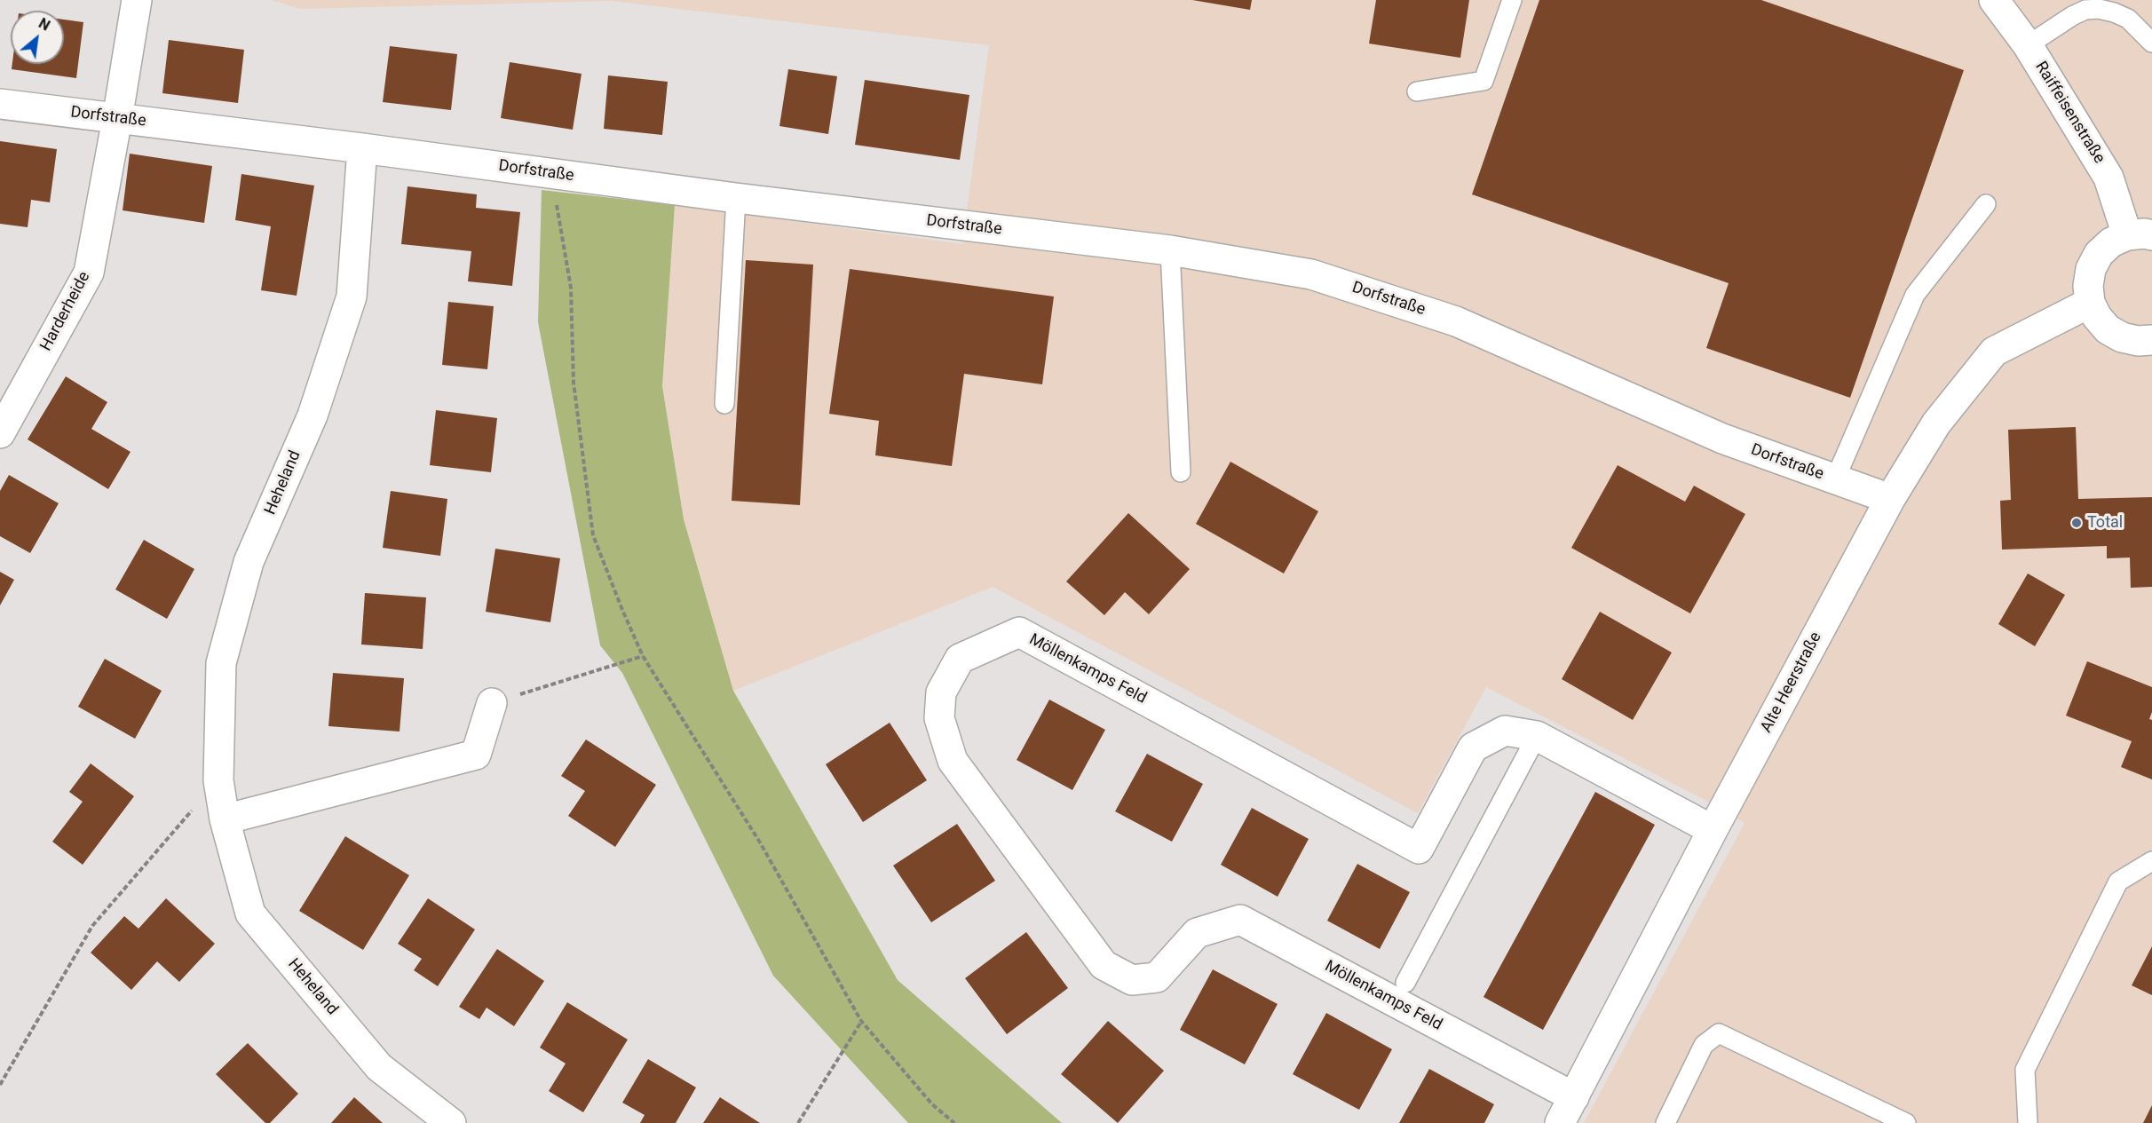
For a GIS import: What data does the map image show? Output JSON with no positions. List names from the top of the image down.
{
  "streets": {
    "street": [
      "Raiffeisenstraße",
      "Dorfstraße",
      "Harderheide",
      "Heheland",
      "Möllenkamps Feld",
      "Alte Heerstraße"
    ]
  },
  "crossings": [
    ["Dorfstraße", "Harderheide"],
    ["Dorfstraße", "Heheland"],
    ["Dorfstraße", "Alte Heerstraße"],
    ["Möllenkamps Feld", "Alte Heerstraße"]
  ],
  "places": ["Total"],
  "north": "top right"
}
